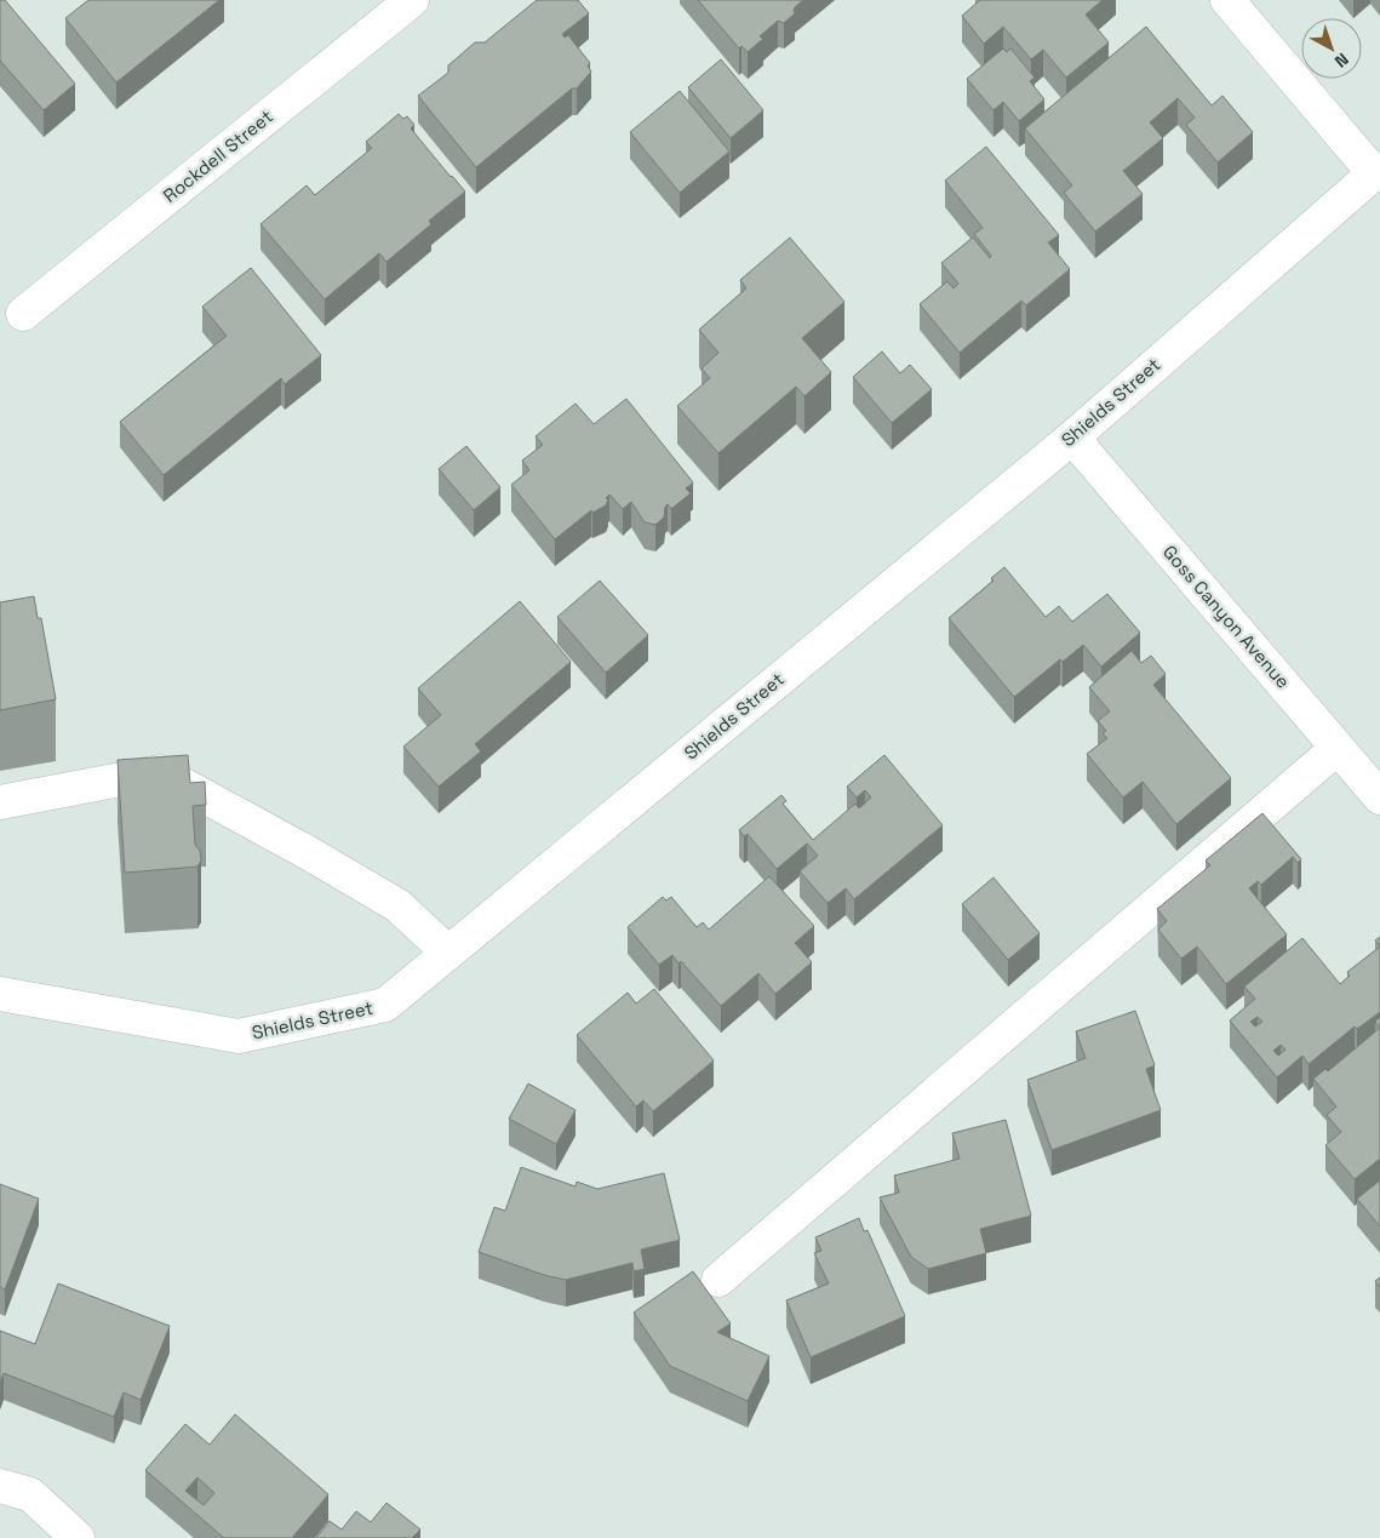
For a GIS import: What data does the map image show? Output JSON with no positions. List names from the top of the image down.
{
  "streets": {
    "street": ["Rockdell Street", "Shields Street", "Goss Canyon Avenue"]
  },
  "crossings": [
    ["Shields Street", "Goss Canyon Avenue"]
  ],
  "north": "bottom right"
}
